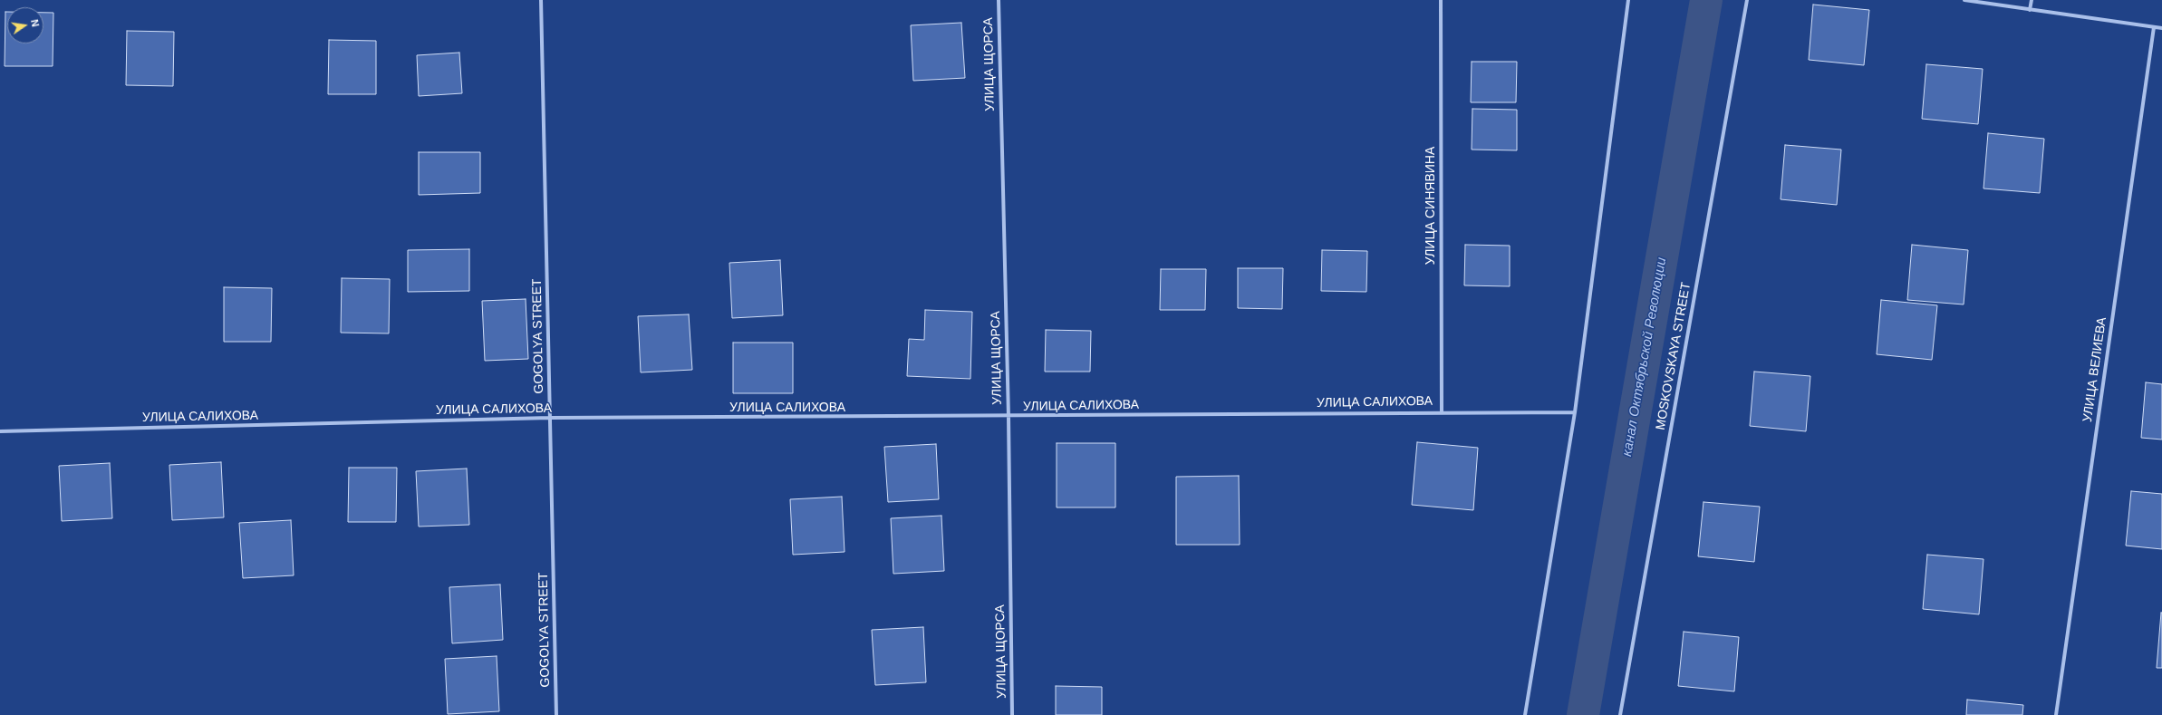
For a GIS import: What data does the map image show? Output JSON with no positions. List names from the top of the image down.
{
  "streets": {
    "street": [
      "УЛИЦА ЩОРСА",
      "УЛИЦА СИНЯВИНА",
      "GOGOLYA STREET",
      "MOSKOVSKAYA STREET",
      "УЛИЦА ВЕЛИЕВА",
      "УЛИЦА САЛИХОВА"
    ]
  },
  "crossings": [
    ["УЛИЦА ЩОРСА", "УЛИЦА САЛИХОВА"],
    ["УЛИЦА СИНЯВИНА", "УЛИЦА САЛИХОВА"],
    ["GOGOLYA STREET", "УЛИЦА САЛИХОВА"]
  ],
  "water": ["канал Октябрьской Революции"],
  "north": "right"
}
